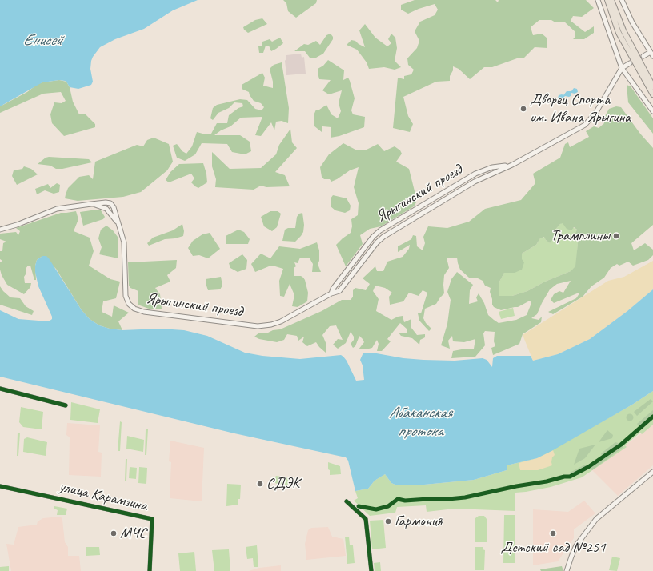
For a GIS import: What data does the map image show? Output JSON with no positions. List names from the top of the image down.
{
  "streets": {
    "main road": ["Ярыгинский проезд"],
    "street": ["улица Карамзина"]
  },
  "water": ["Енисей", "Абаканская протока"],
  "places": [
    "Дворец Спорта им. Ивана Ярыгина",
    "Трамплины",
    "СДЭК",
    "Гармония",
    "МЧС",
    "Детский сад №251"
  ]
}
